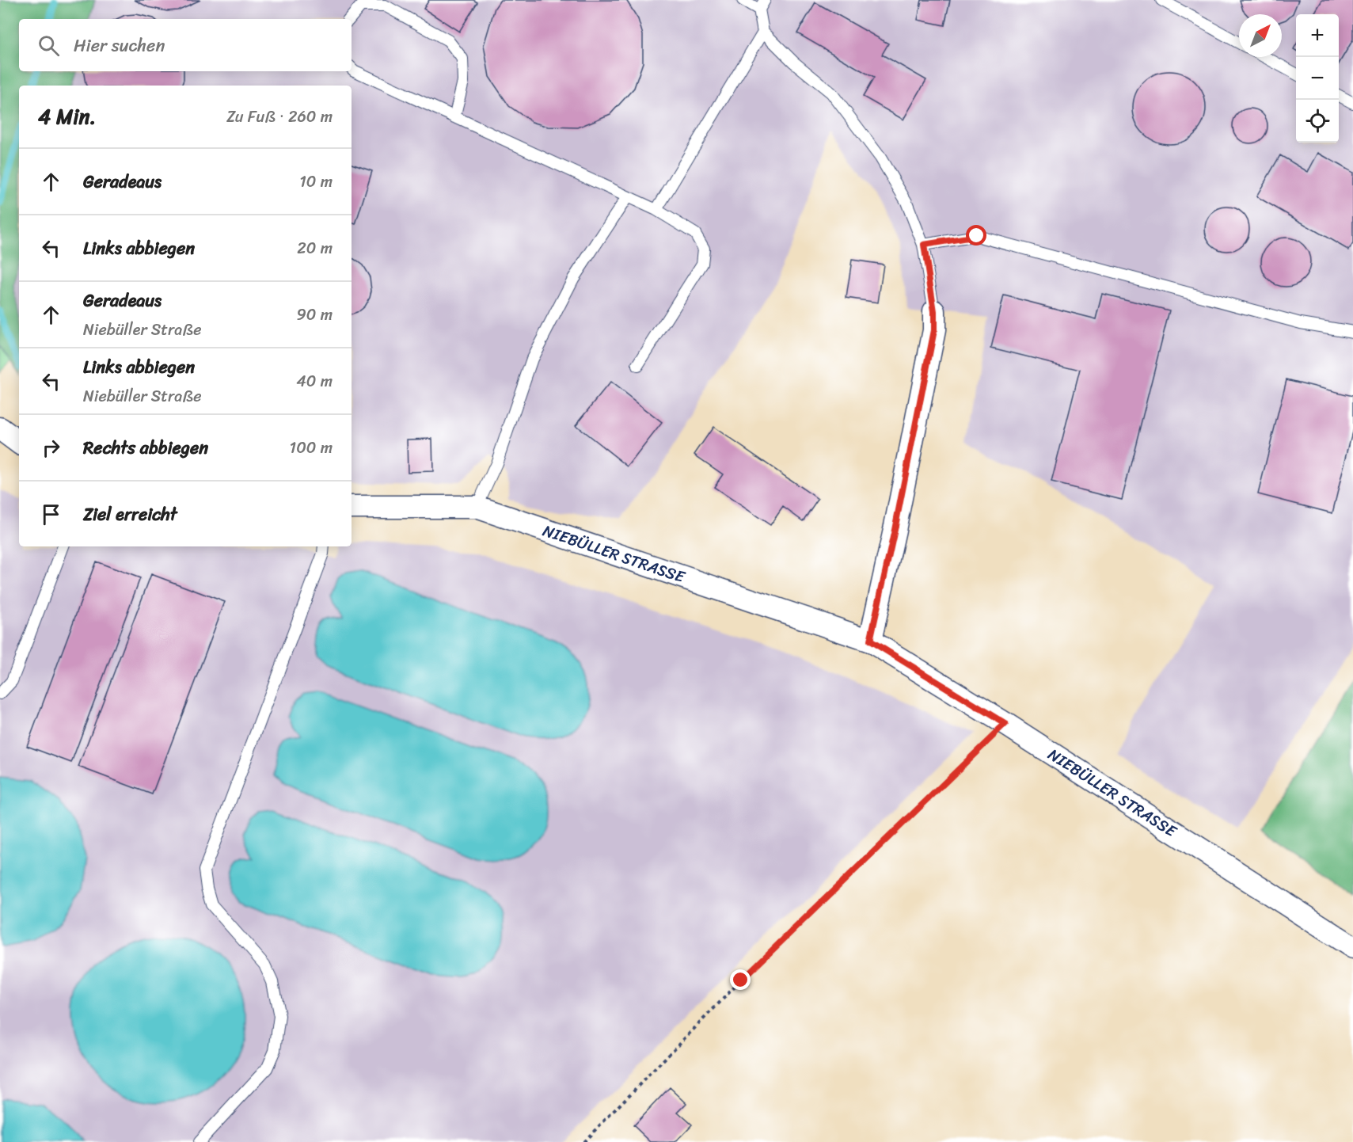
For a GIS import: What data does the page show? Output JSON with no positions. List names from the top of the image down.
{
  "streets": {
    "street": ["NIEBÜLLER STRASSE"]
  },
  "north": "top right",
  "page": {
    "map_buttons": ["+", "−"],
    "search": "Hier suchen",
    "heading": ["4 Min.", "Zu Fuß · 260 m"],
    "list": [
      ["Geradeaus", "10 m"],
      ["Links abbiegen", "20 m"],
      ["Geradeaus", "Niebüller Straße", "90 m"],
      ["Links abbiegen", "Niebüller Straße", "40 m"],
      ["Rechts abbiegen", "100 m"],
      "Ziel erreicht"
    ]
  }
}
